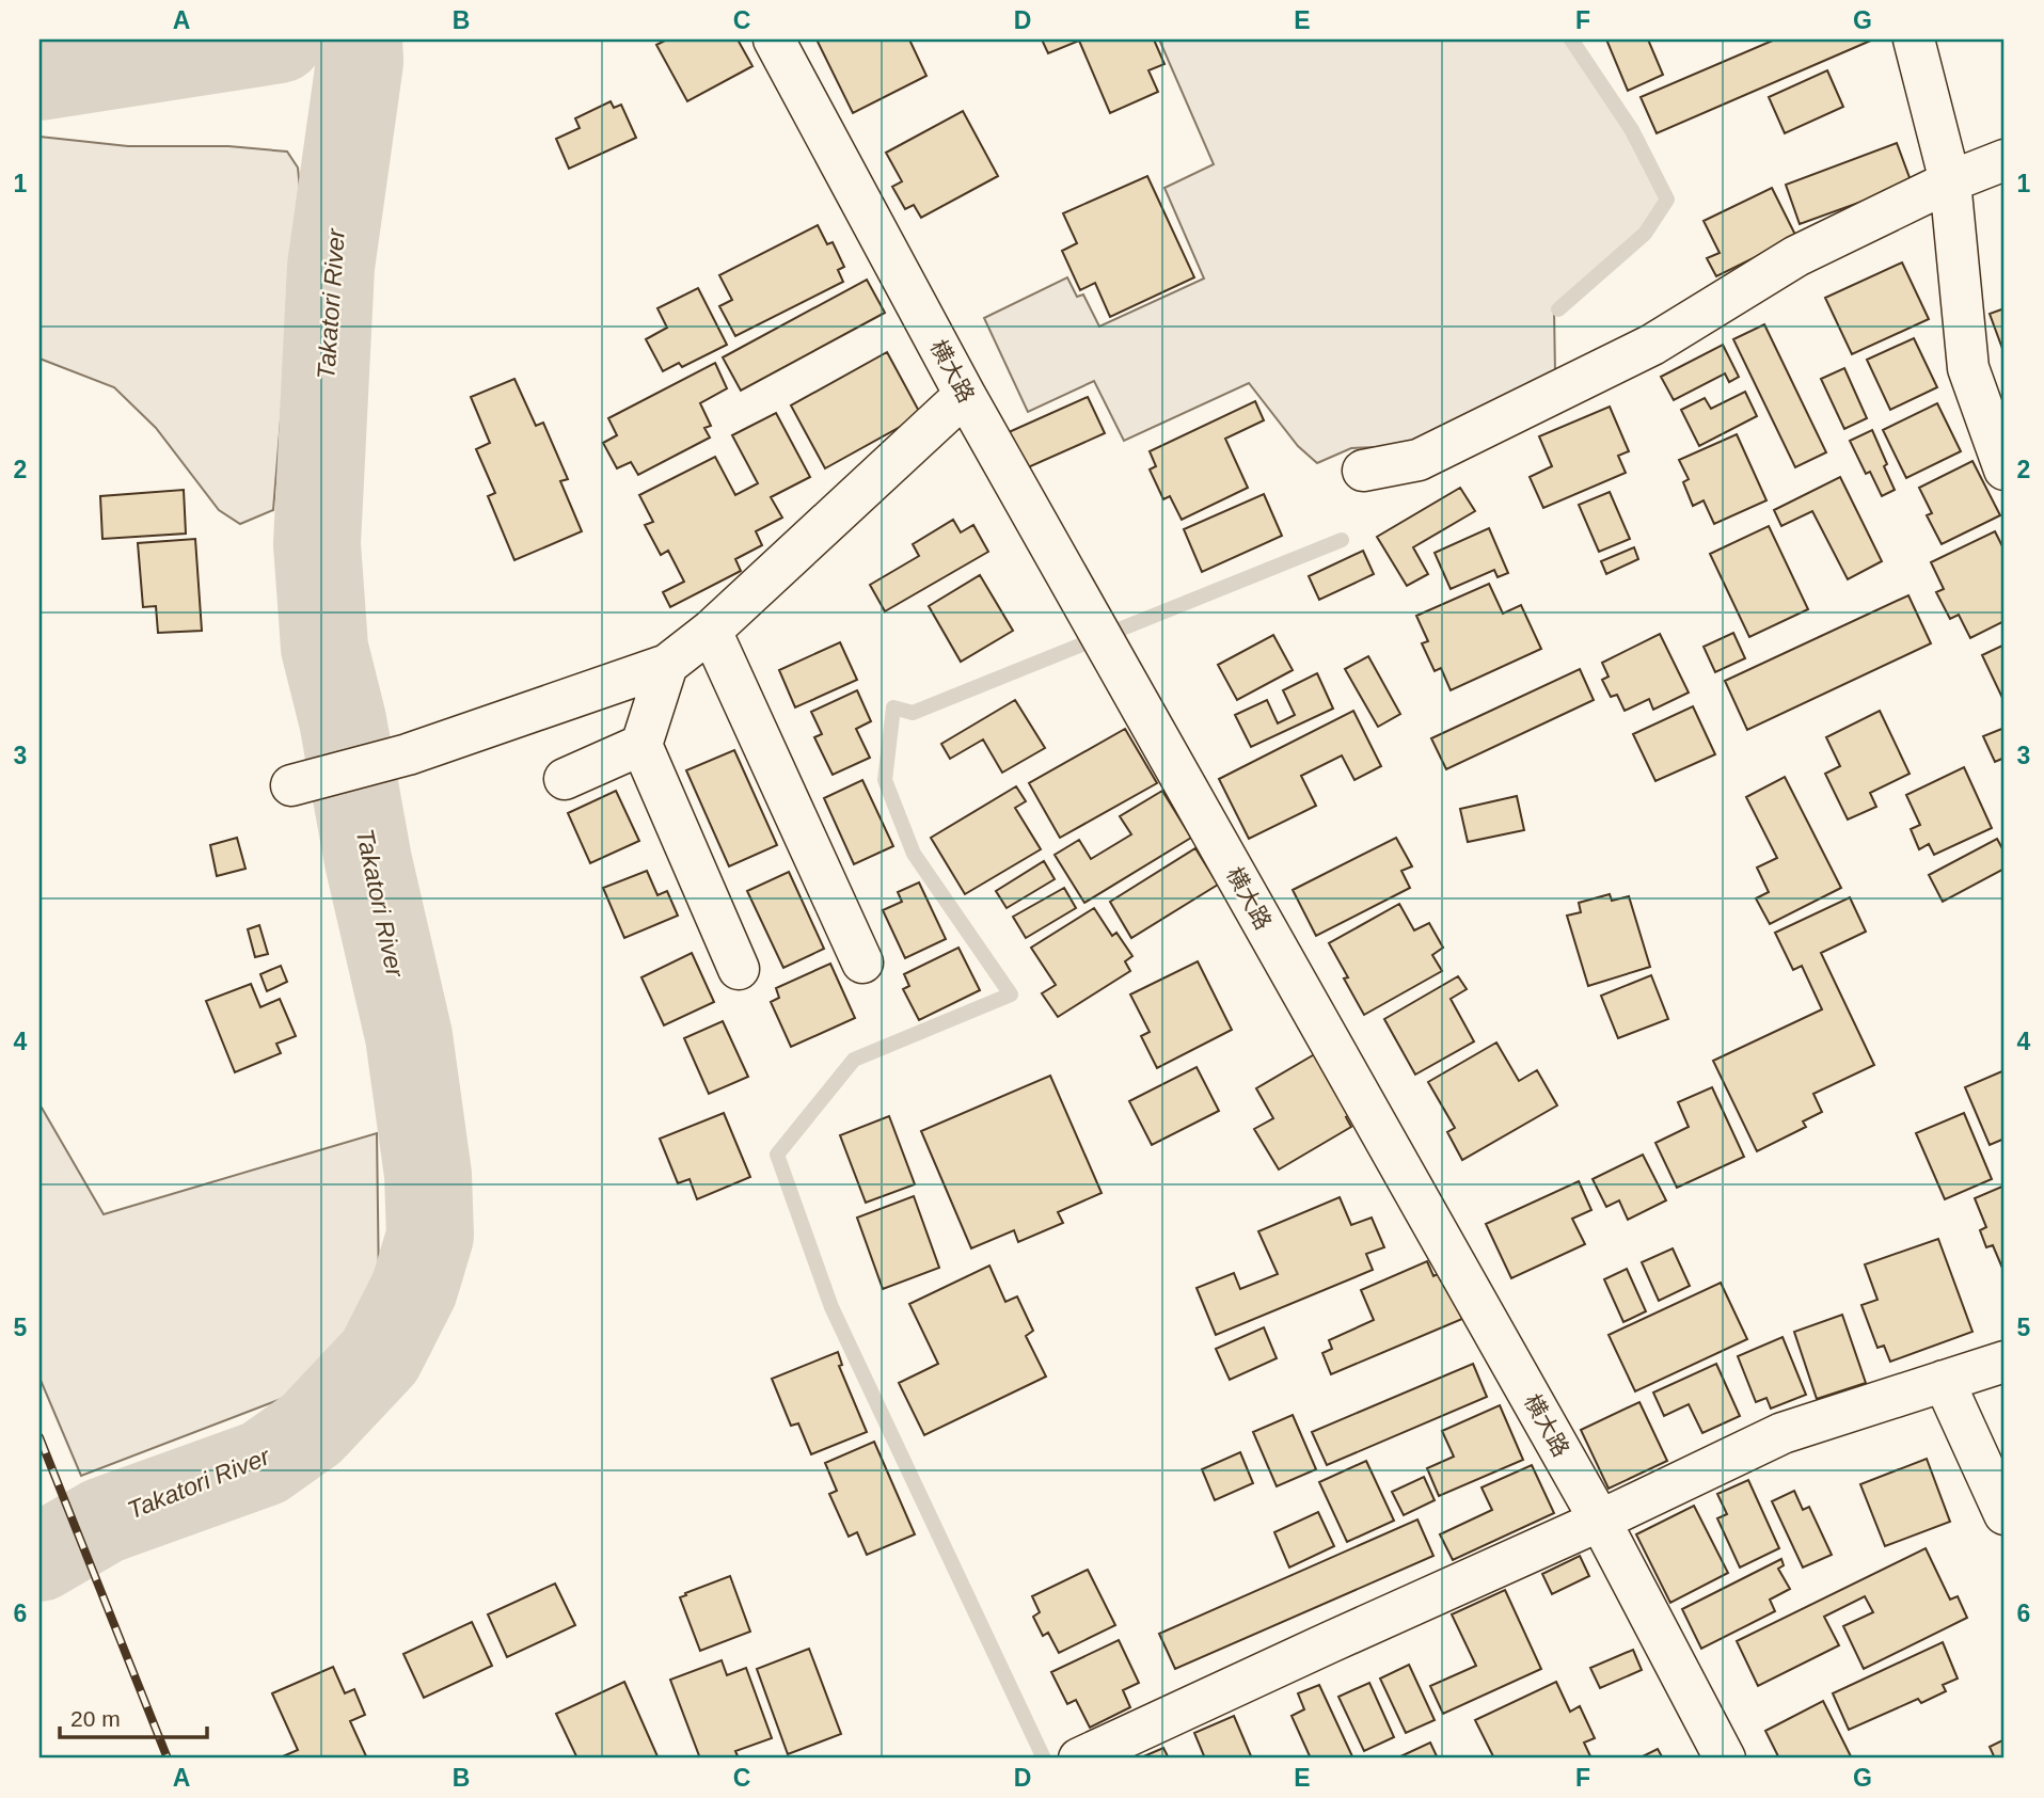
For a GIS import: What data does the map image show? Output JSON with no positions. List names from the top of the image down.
{
  "streets": {
    "street": ["横大路"]
  },
  "water": ["Takatori River"],
  "scale_bar": "20 m",
  "grid": {
    "columns": [
      "A",
      "B",
      "C",
      "D",
      "E",
      "F",
      "G"
    ],
    "rows": [
      "1",
      "2",
      "3",
      "4",
      "5",
      "6"
    ]
  }
}
